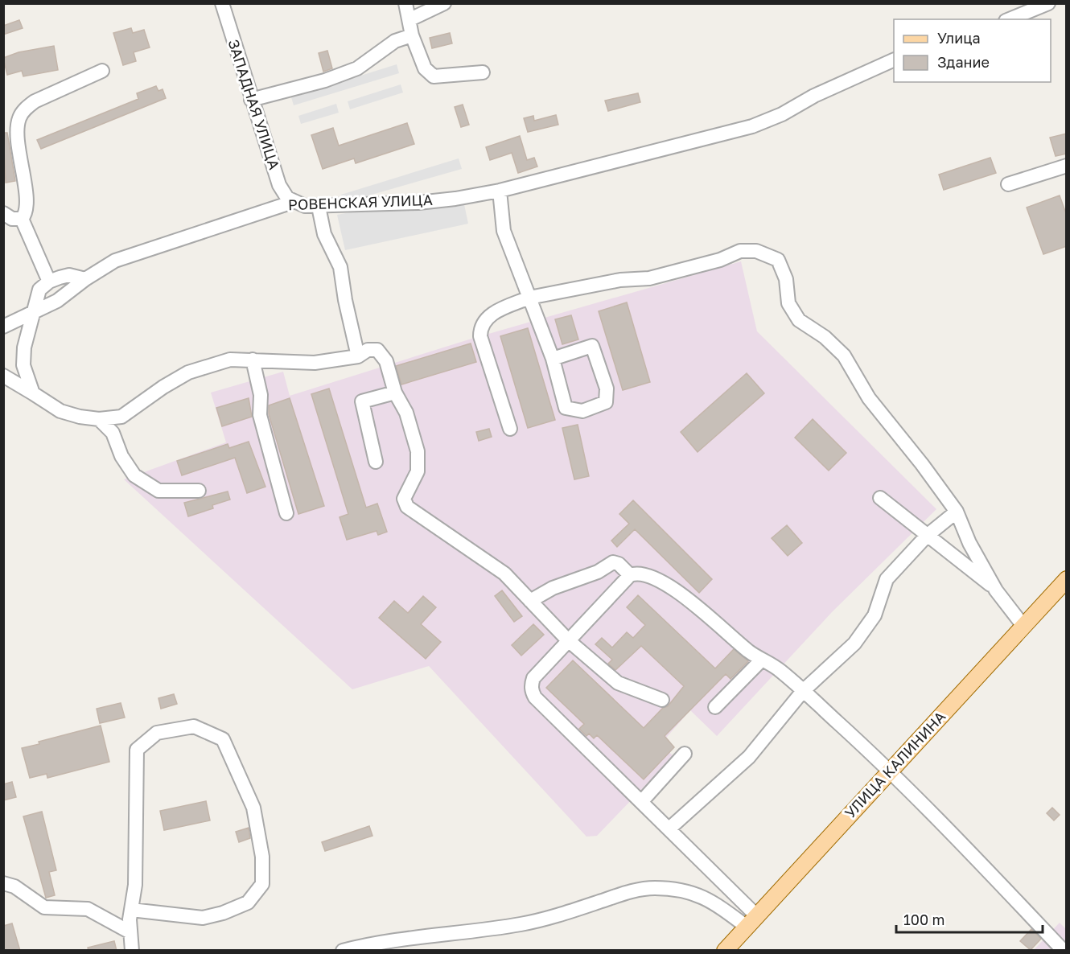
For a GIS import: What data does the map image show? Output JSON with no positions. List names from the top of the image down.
{
  "streets": {
    "main road": ["УЛИЦА КАЛИНИНА"],
    "street": ["ЗАПАДНАЯ УЛИЦА", "РОВЕНСКАЯ УЛИЦА"]
  },
  "crossings": [
    ["ЗАПАДНАЯ УЛИЦА", "РОВЕНСКАЯ УЛИЦА"]
  ],
  "legend": ["Улица", "Здание"],
  "scale_bar": "100 m"
}
